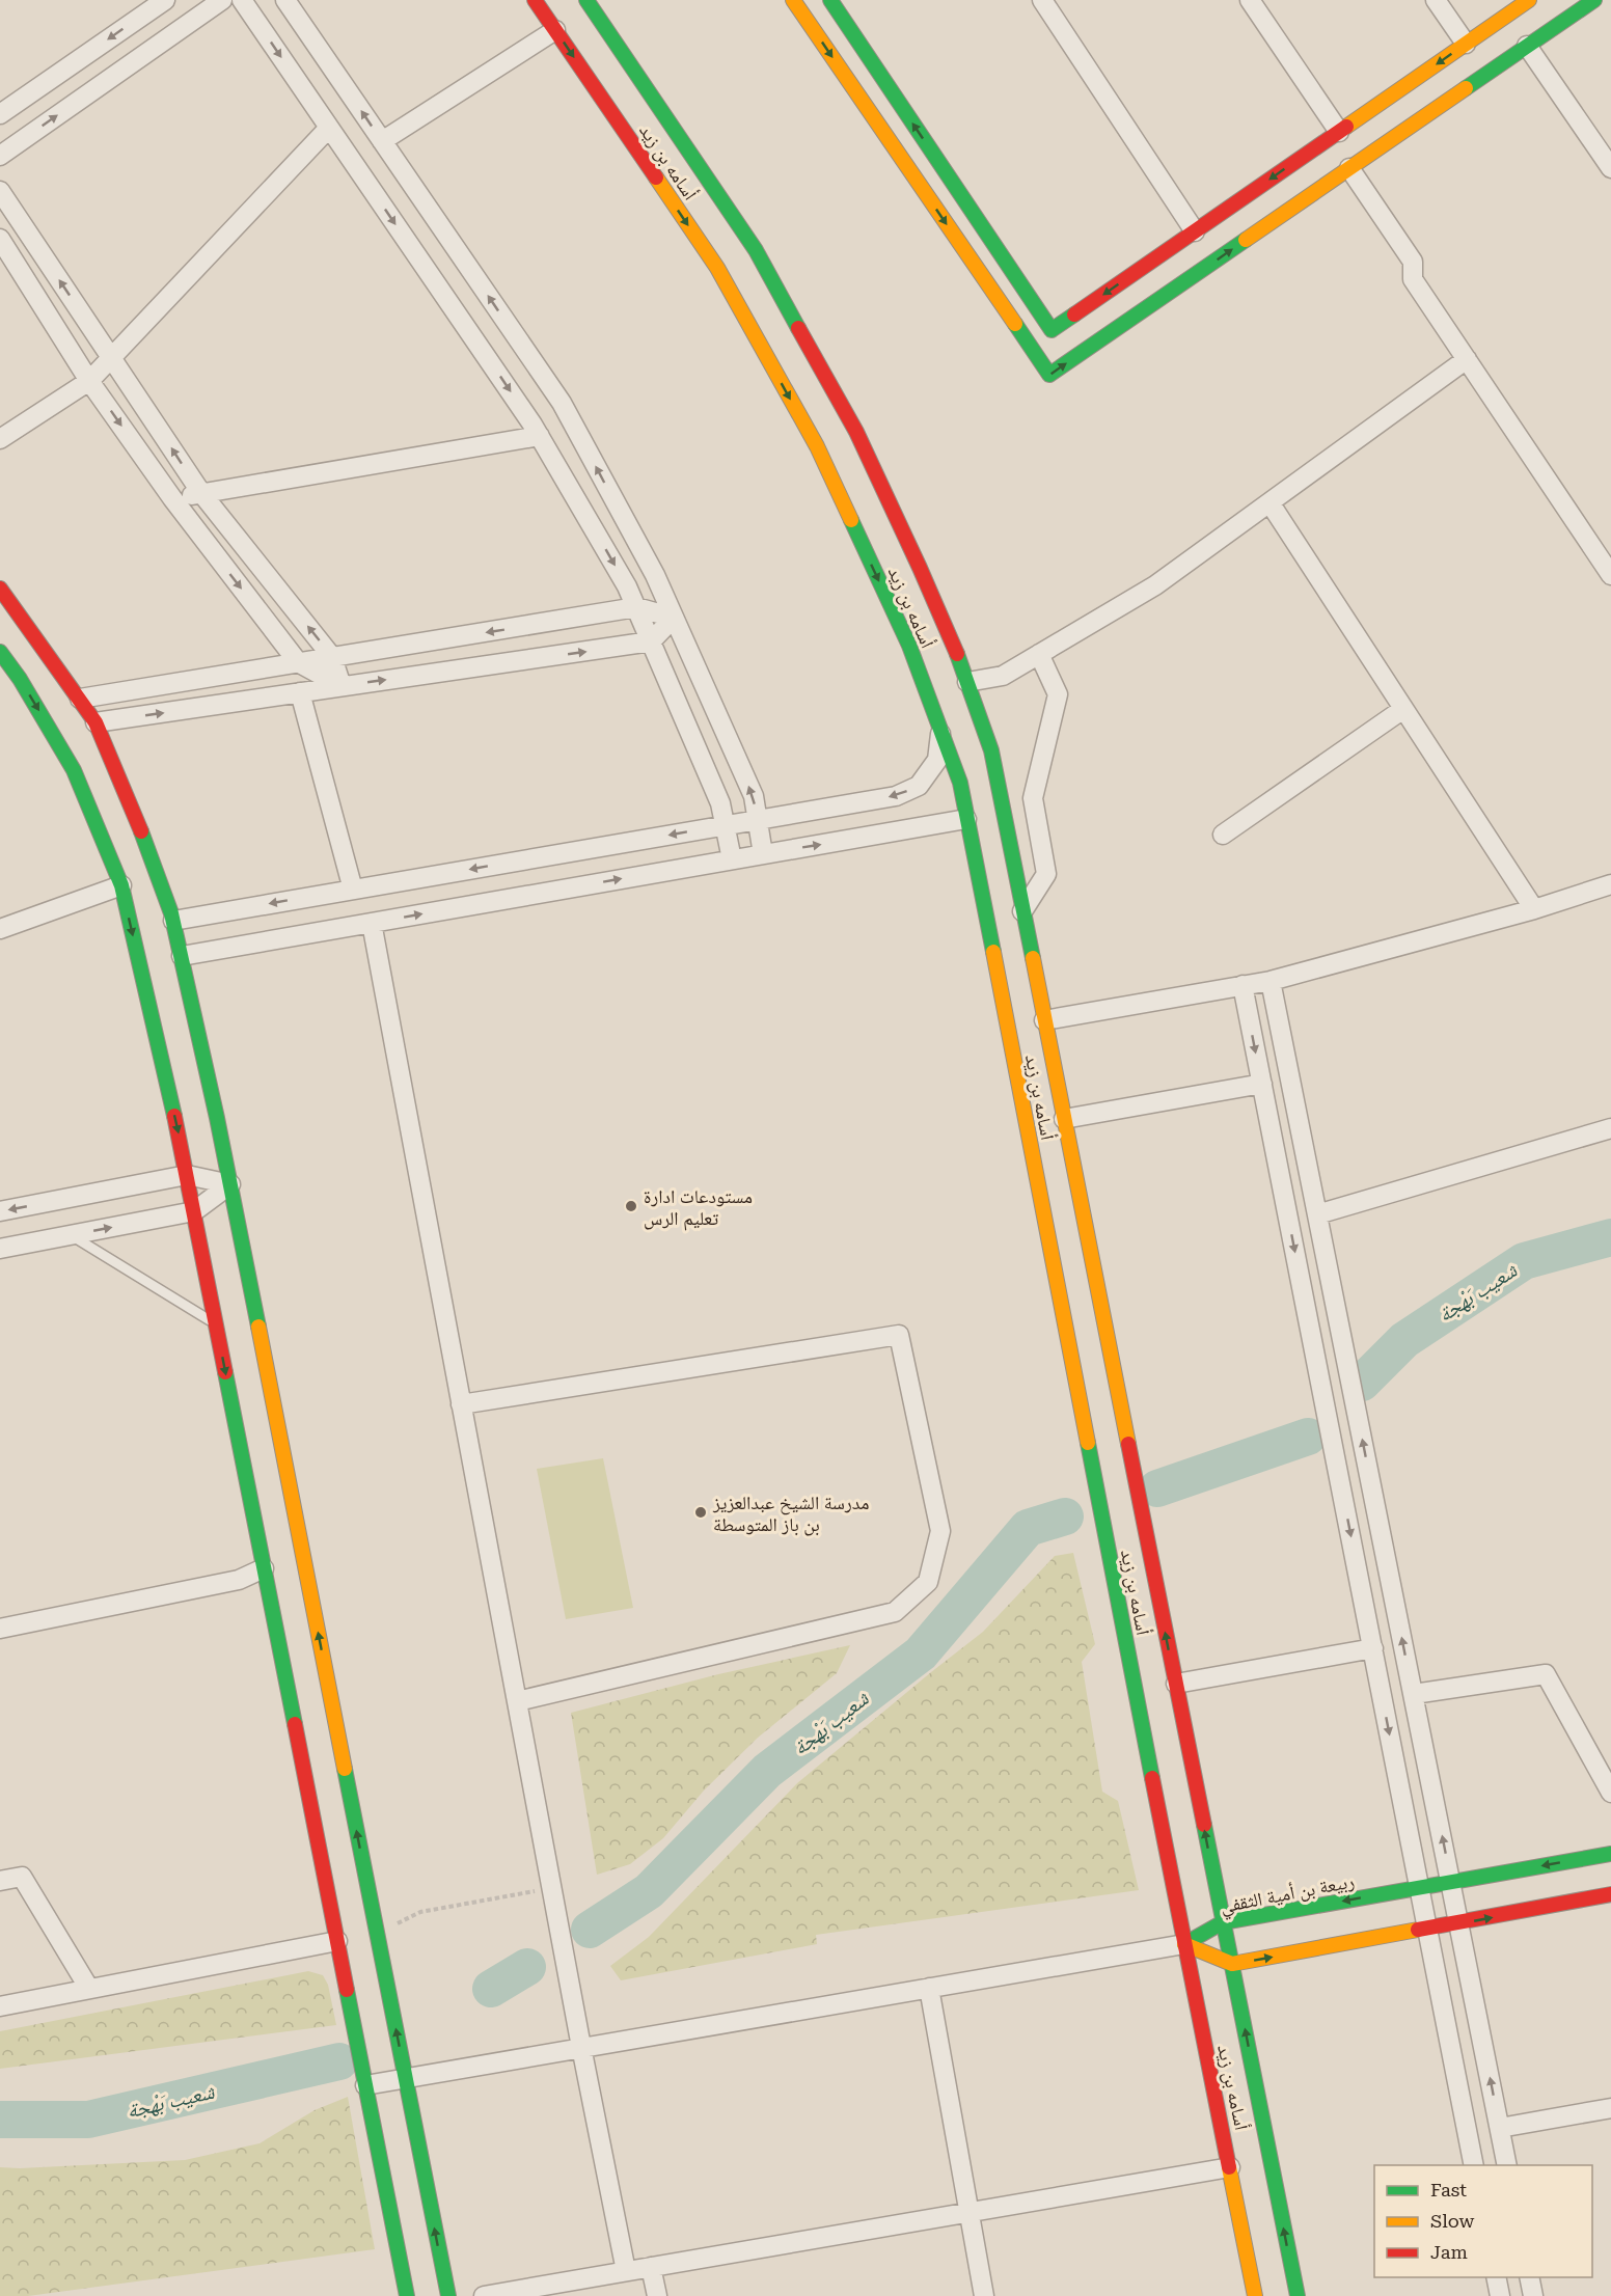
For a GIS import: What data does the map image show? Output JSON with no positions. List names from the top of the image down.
{
  "streets": {
    "street": ["أسامه بن زيد", "ربيعة بن أمية الثقفي"]
  },
  "crossings": [
    ["أسامه بن زيد", "ربيعة بن أمية الثقفي"]
  ],
  "water": ["شعيب بَهْجة"],
  "places": ["مستودعات ادارة تعليم الرس", "مدرسة الشيخ عبدالعزيز بن باز المتوسطة"],
  "legend": ["Fast", "Slow", "Jam"]
}
